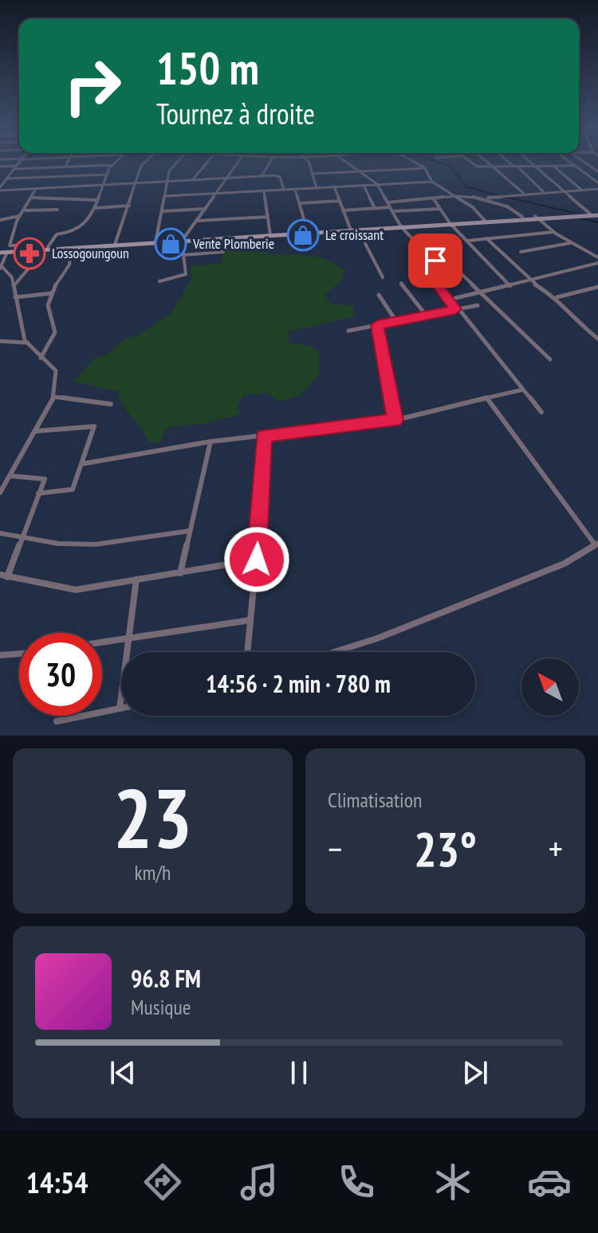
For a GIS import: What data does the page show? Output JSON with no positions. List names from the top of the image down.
{
  "places": {
    "shop": ["Le croissant", "Vente Plomberie"],
    "pharmacy": ["Lossogoungoun"]
  },
  "north": "top left",
  "page": {
    "turn": ["150 m", "Tournez à droite"],
    "limit": "30",
    "trip": "14:56 · 2 min · 780 m",
    "tile": [
      ["23", "km/h"],
      "Climatisation"
    ],
    "heat": ["−", "23°", "+"],
    "song": ["96.8 FM", "Musique"],
    "tabs": "14:54"
  }
}
